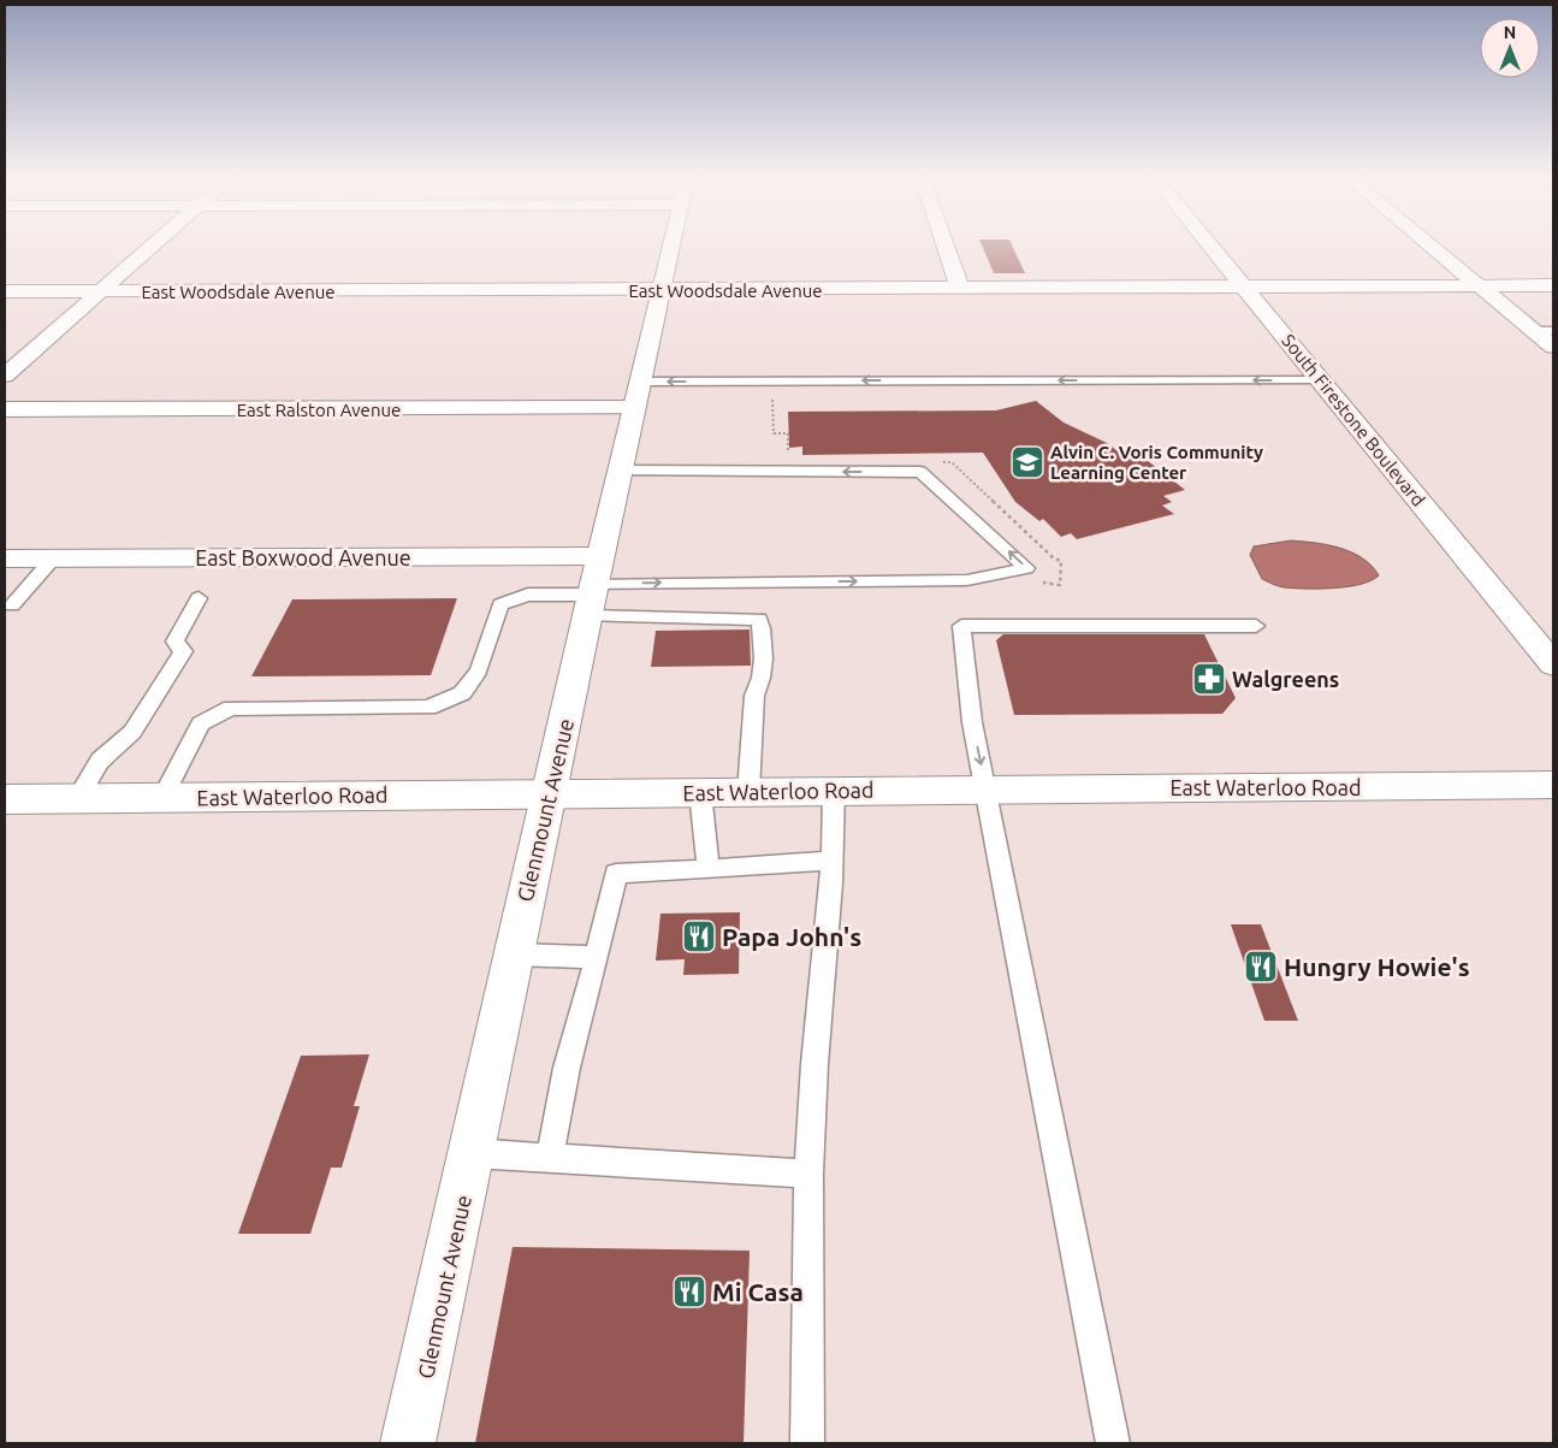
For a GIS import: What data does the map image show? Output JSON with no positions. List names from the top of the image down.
{
  "streets": {
    "street": [
      "East Woodsdale Avenue",
      "East Ralston Avenue",
      "South Firestone Boulevard",
      "East Boxwood Avenue",
      "East Waterloo Road",
      "Glenmount Avenue"
    ]
  },
  "crossings": [
    ["East Woodsdale Avenue", "South Firestone Boulevard"],
    ["East Woodsdale Avenue", "Glenmount Avenue"],
    ["East Ralston Avenue", "Glenmount Avenue"],
    ["East Boxwood Avenue", "Glenmount Avenue"],
    ["East Waterloo Road", "Glenmount Avenue"]
  ],
  "places": {
    "school or university": ["Alvin C. Voris Community Learning Center"],
    "pharmacy": ["Walgreens"],
    "restaurant": ["Papa John's", "Hungry Howie's", "Mi Casa"]
  },
  "north": "top"
}
